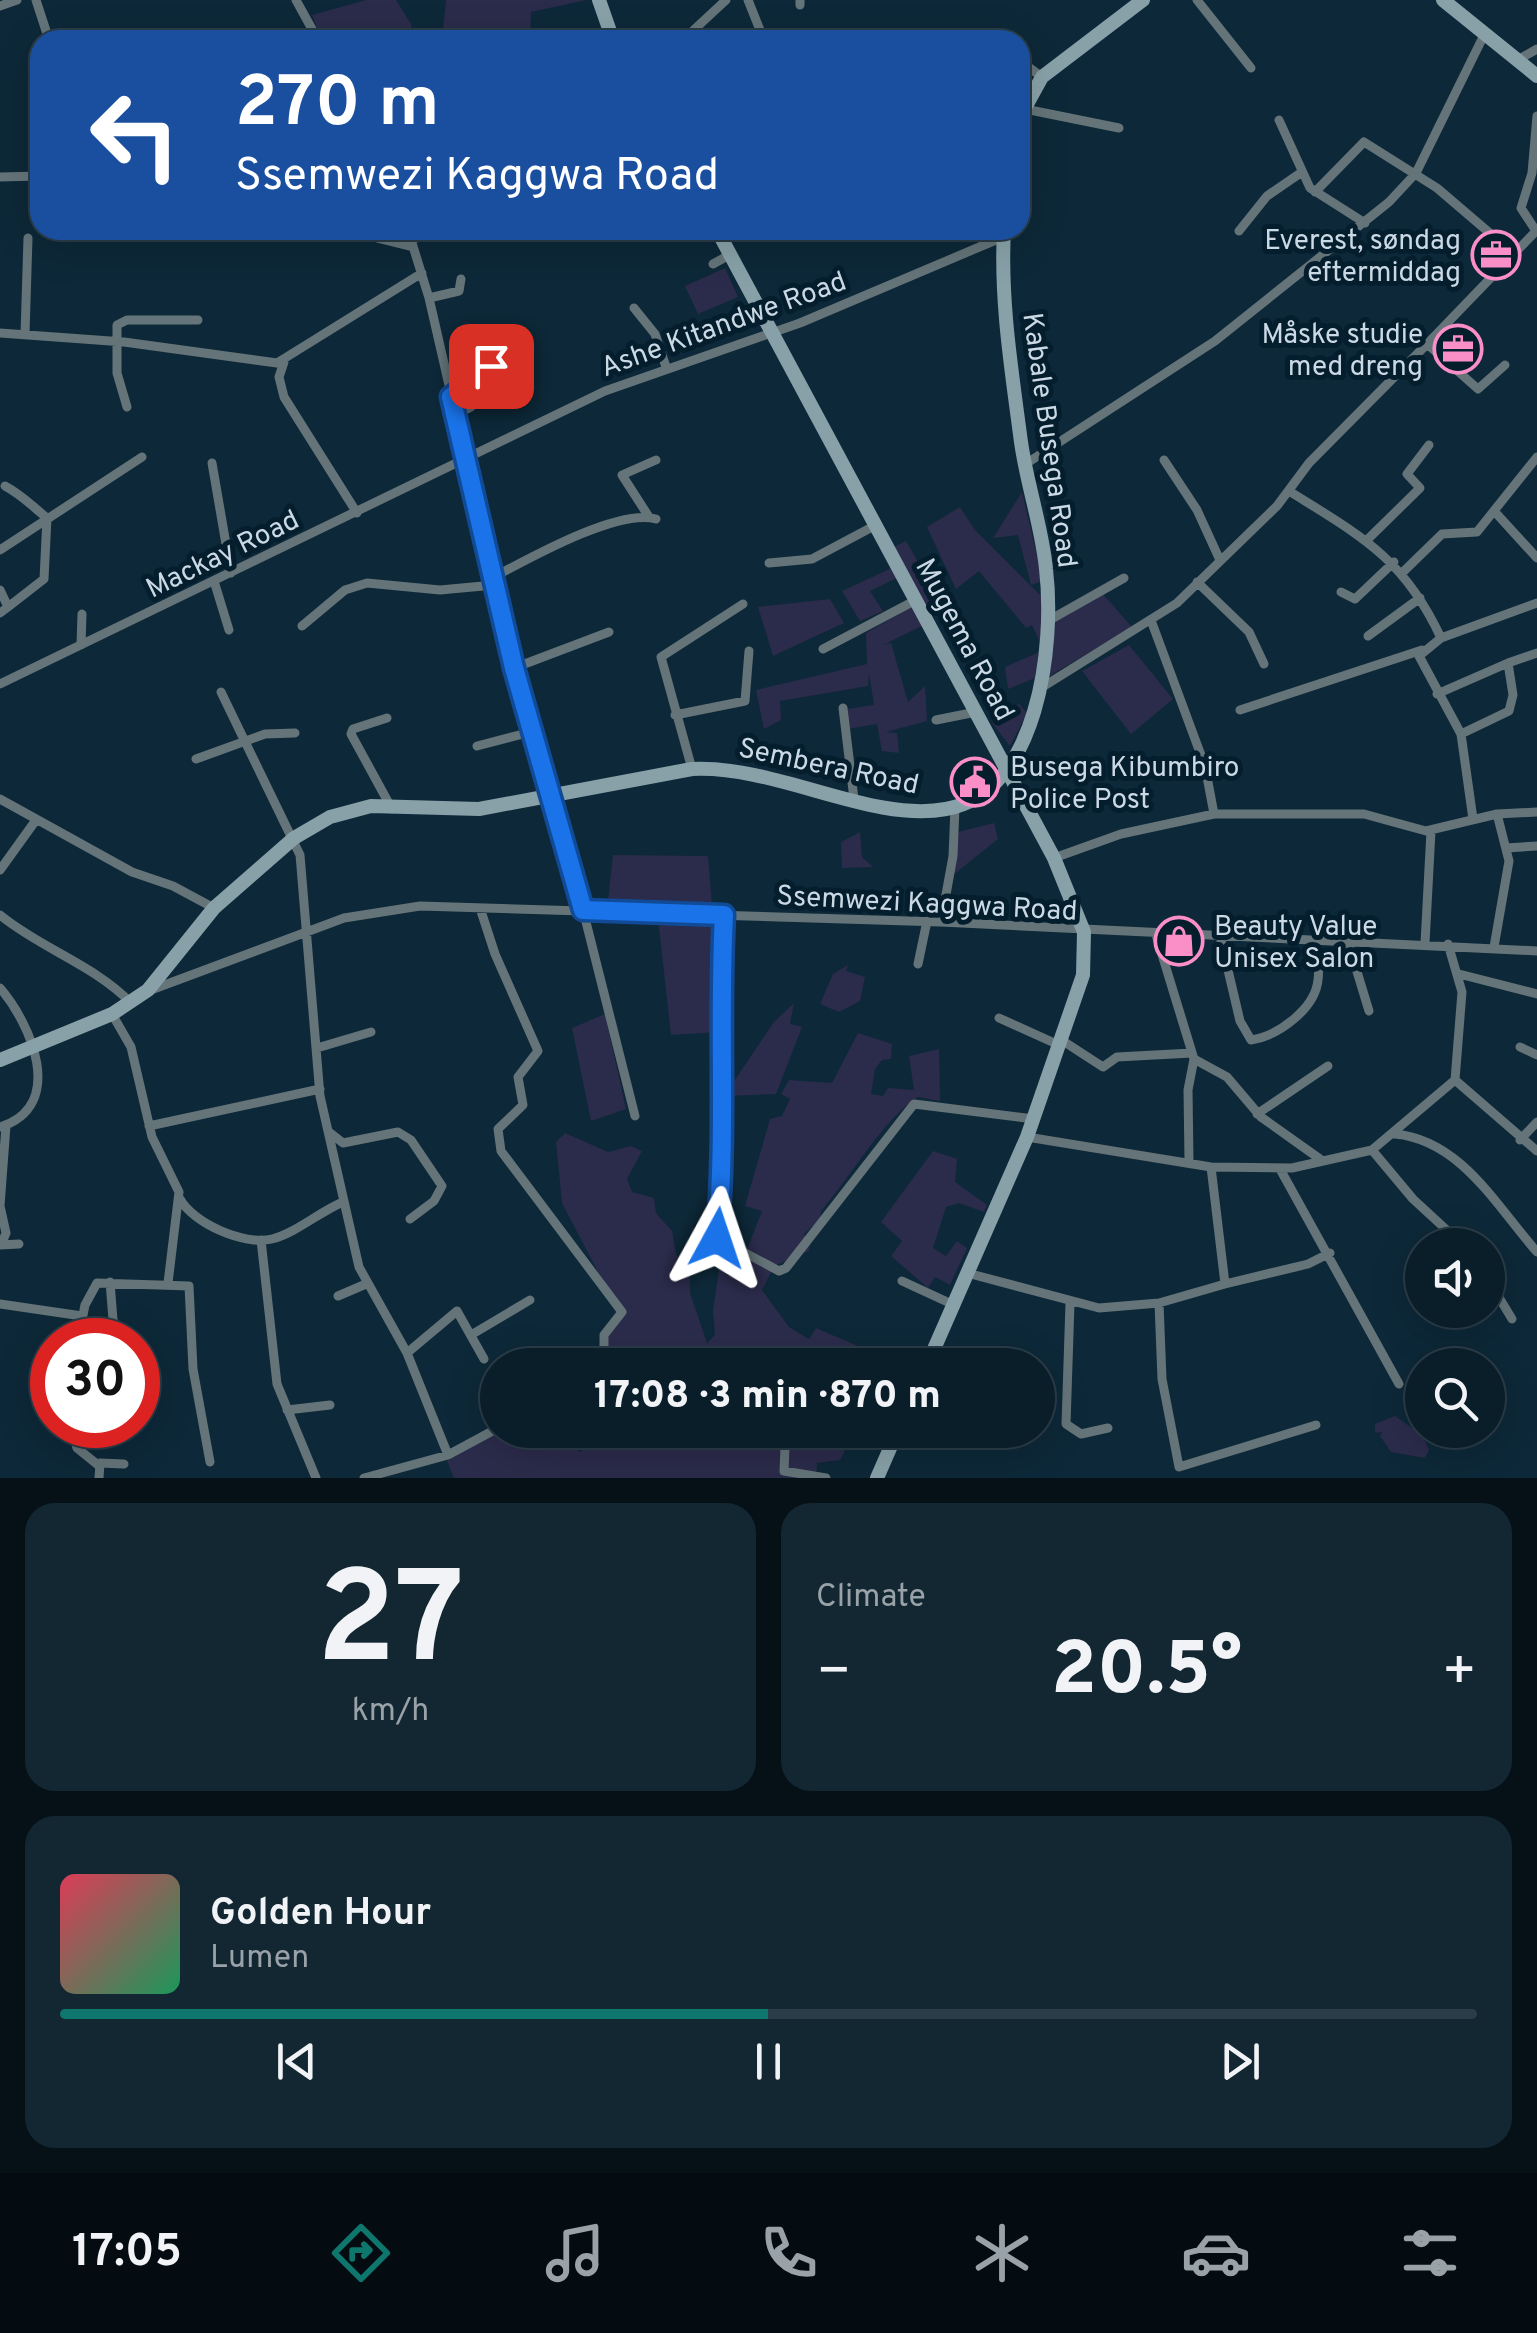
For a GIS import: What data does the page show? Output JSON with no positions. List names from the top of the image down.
{
  "streets": {
    "street": [
      "Ashe Kitandwe Road",
      "Kabale Busega Road",
      "Mackay Road",
      "Mugema Road",
      "Sembera Road",
      "Ssemwezi Kaggwa Road"
    ]
  },
  "crossings": [
    ["Ashe Kitandwe Road", "Mackay Road"],
    ["Ashe Kitandwe Road", "Mugema Road"],
    ["Kabale Busega Road", "Mugema Road"],
    ["Kabale Busega Road", "Sembera Road"],
    ["Mugema Road", "Sembera Road"],
    ["Mugema Road", "Ssemwezi Kaggwa Road"],
    ["Sembera Road", "Ssemwezi Kaggwa Road"]
  ],
  "places": {
    "office": ["Everest, søndag eftermiddag", "Måske studie med dreng"],
    "public building": ["Busega Kibumbiro Police Post"],
    "shop": ["Beauty Value Unisex Salon"]
  },
  "page": {
    "turn": ["270 m", "Ssemwezi Kaggwa Road"],
    "limit": "30",
    "trip": "17:08 · 3 min · 870 m",
    "tile": [
      ["27", "km/h"],
      "Climate"
    ],
    "heat": ["−", "20.5°", "+"],
    "song": ["Golden Hour", "Lumen"],
    "tabs": "17:05"
  }
}
